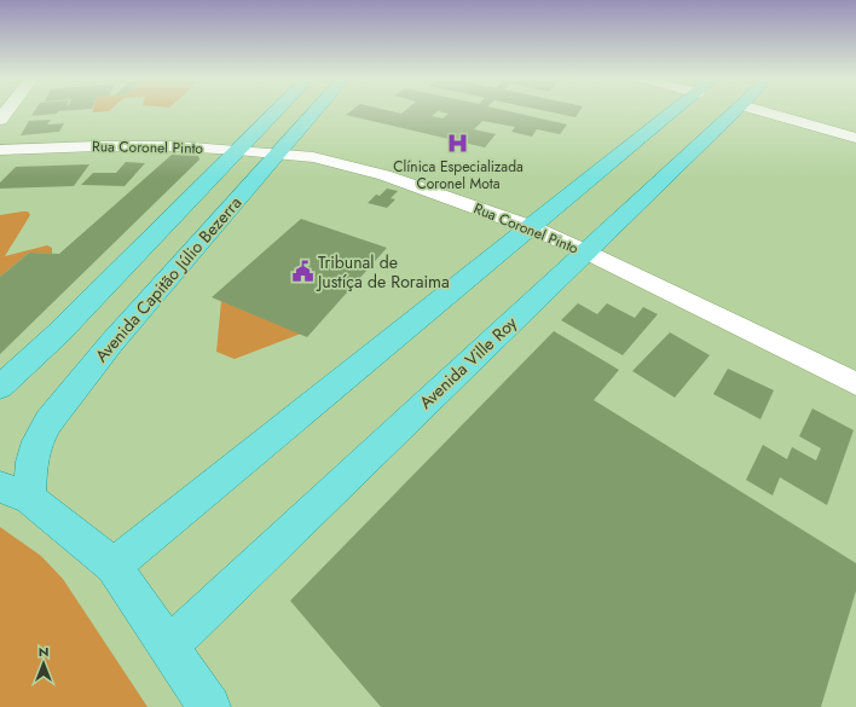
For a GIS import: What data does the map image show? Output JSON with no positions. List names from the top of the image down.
{
  "streets": {
    "main road": ["Avenida Capitão Júlio Bezerra", "Avenida Ville Roy"],
    "street": ["Rua Coronel Pinto"]
  },
  "crossings": [
    ["Rua Coronel Pinto", "Avenida Capitão Júlio Bezerra"],
    ["Rua Coronel Pinto", "Avenida Ville Roy"]
  ],
  "places": {
    "hospital": ["Clínica Especializada Coronel Mota"],
    "public building": ["Tribunal de Justíça de Roraima"]
  },
  "north": "top"
}
